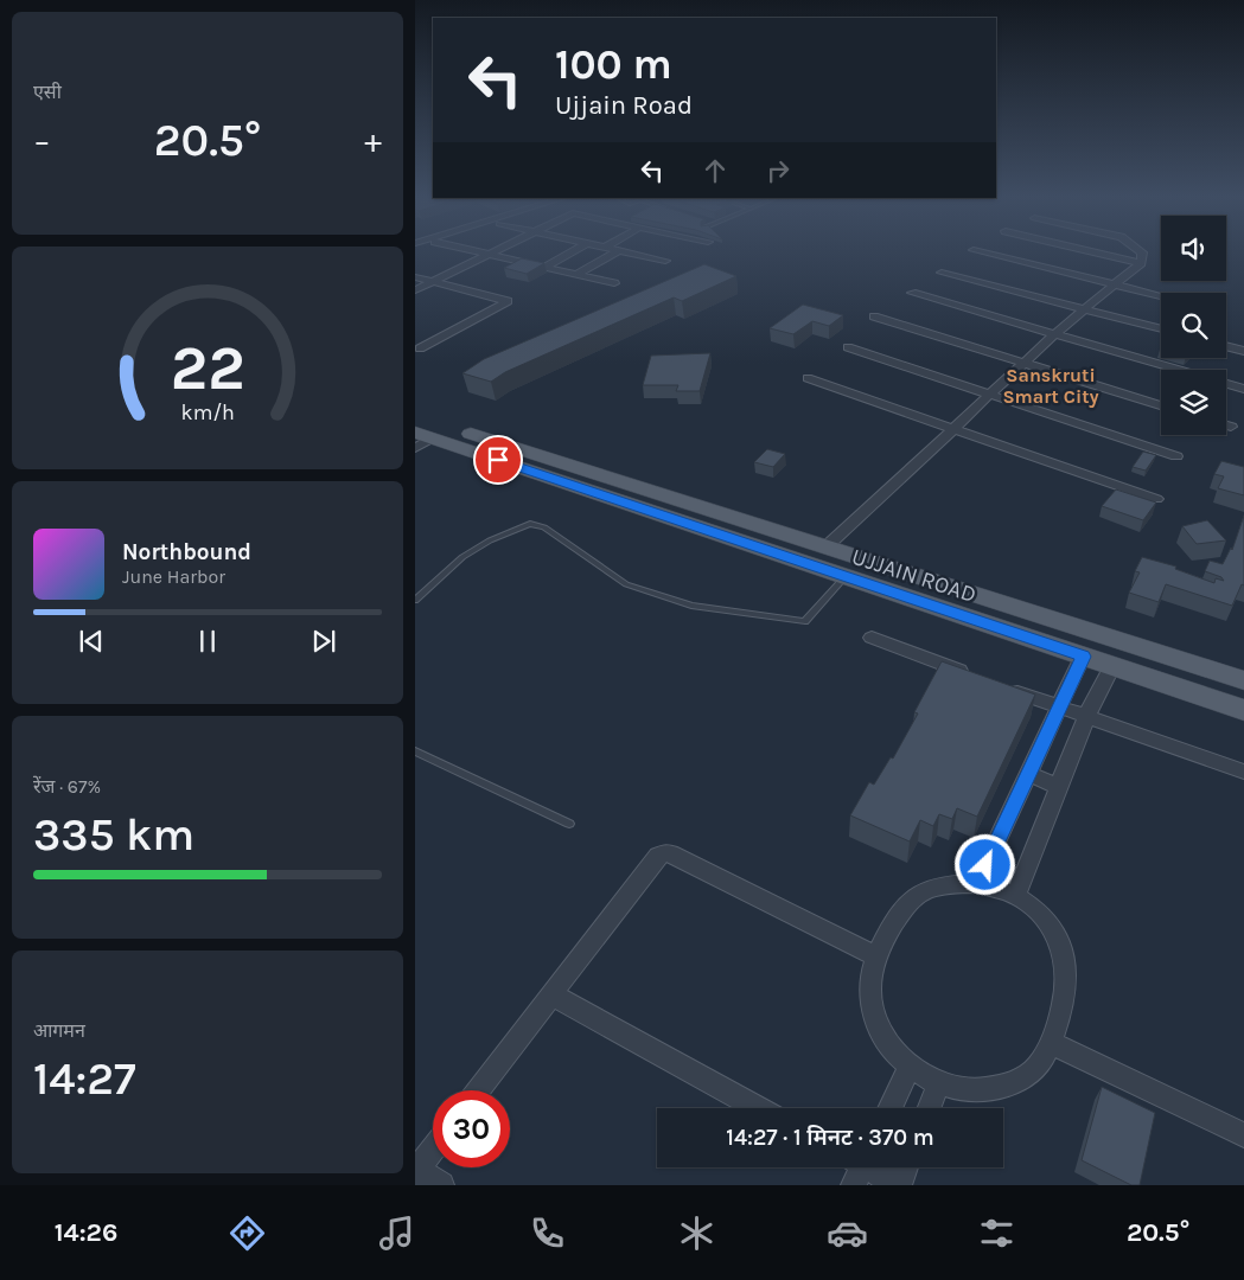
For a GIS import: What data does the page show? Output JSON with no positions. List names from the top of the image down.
{
  "streets": {
    "main road": ["UJJAIN ROAD"]
  },
  "districts": ["Sanskruti Smart City"],
  "page": {
    "tile": [
      "एसी",
      ["रेंज · 67%", "335 km"],
      ["आगमन", "14:27"]
    ],
    "turn": ["100 m", "Ujjain Road"],
    "heat": ["−", "20.5°", "+"],
    "song": ["Northbound", "June Harbor"],
    "limit": "30",
    "trip": "14:27 · 1 मिनट · 370 m",
    "tabs": ["14:26", "20.5°"],
    "gauge": ["22", "km/h"]
  }
}
